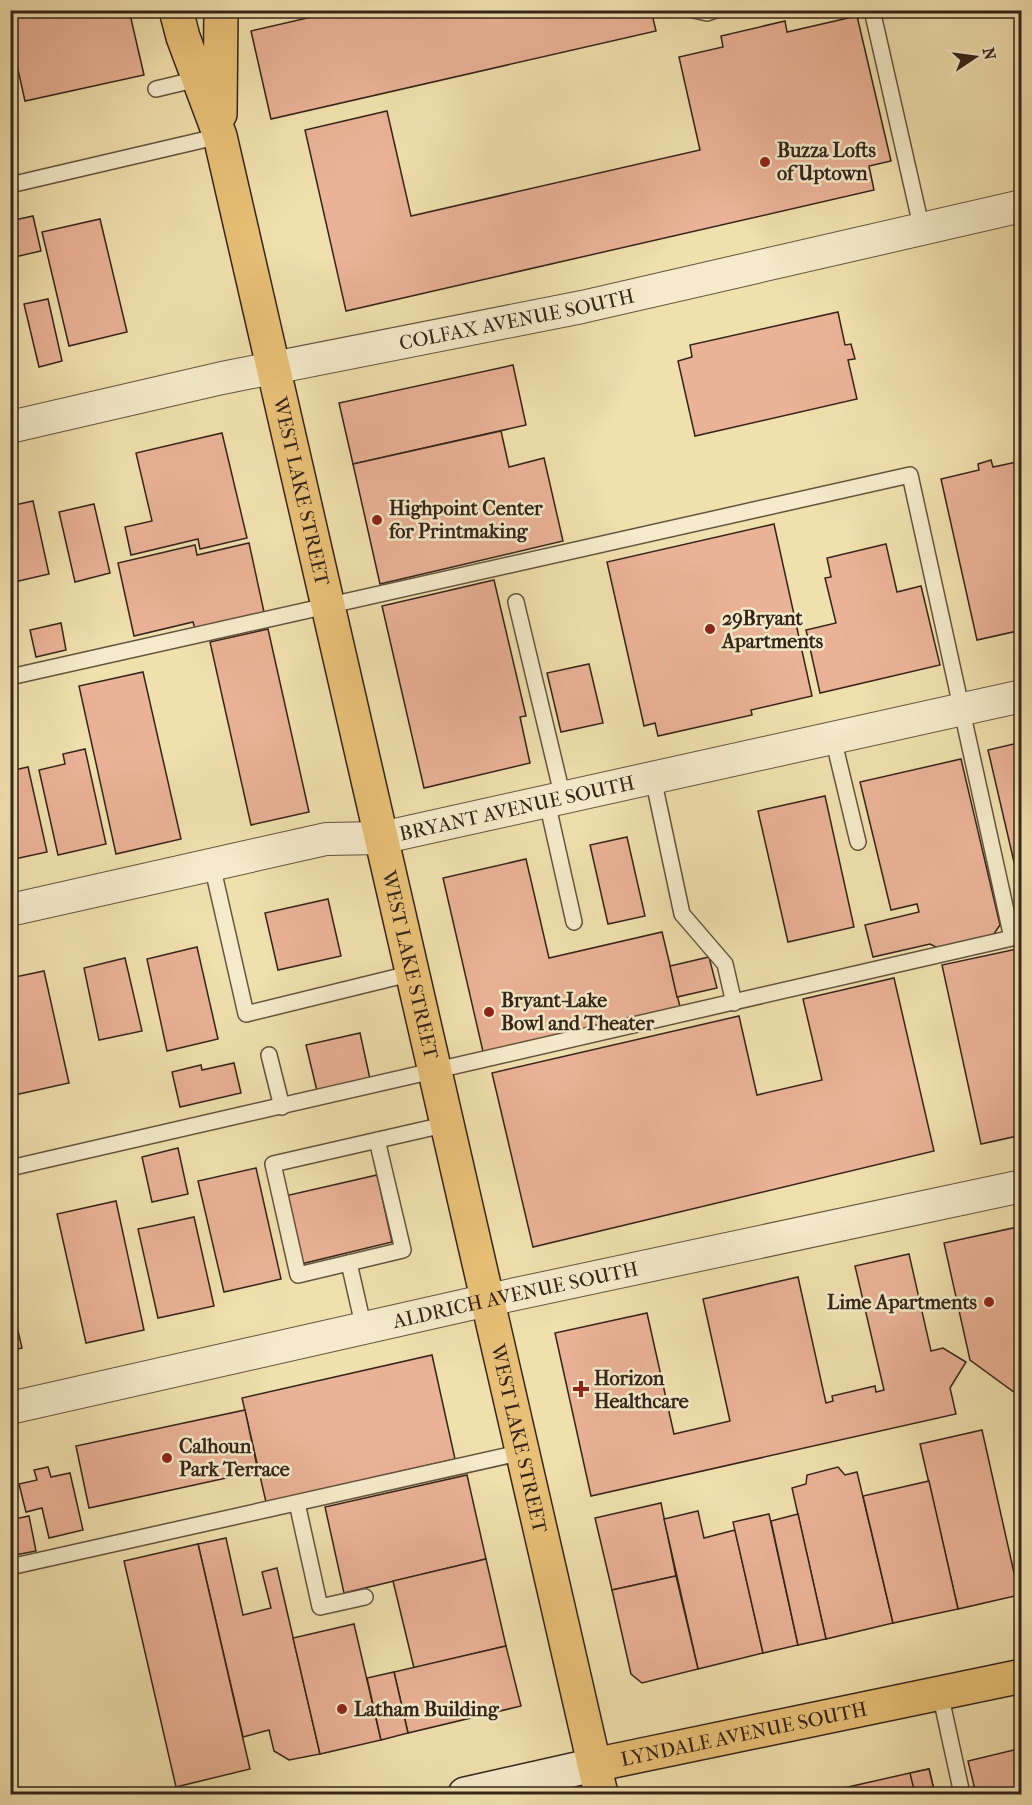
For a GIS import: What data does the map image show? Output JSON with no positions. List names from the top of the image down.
{
  "streets": {
    "main road": ["WEST LAKE STREET", "LYNDALE AVENUE SOUTH"],
    "street": ["COLFAX AVENUE SOUTH", "BRYANT AVENUE SOUTH", "ALDRICH AVENUE SOUTH"]
  },
  "crossings": [
    ["COLFAX AVENUE SOUTH", "WEST LAKE STREET"],
    ["WEST LAKE STREET", "BRYANT AVENUE SOUTH"],
    ["WEST LAKE STREET", "ALDRICH AVENUE SOUTH"],
    ["WEST LAKE STREET", "LYNDALE AVENUE SOUTH"]
  ],
  "places": {
    "other": [
      "Buzza Lofts of Uptown",
      "Highpoint Center for Printmaking",
      "29Bryant Apartments",
      "Bryant-Lake Bowl and Theater",
      "Lime Apartments",
      "Calhoun Park Terrace",
      "Latham Building"
    ],
    "health": ["Horizon Healthcare"]
  },
  "north": "right"
}
